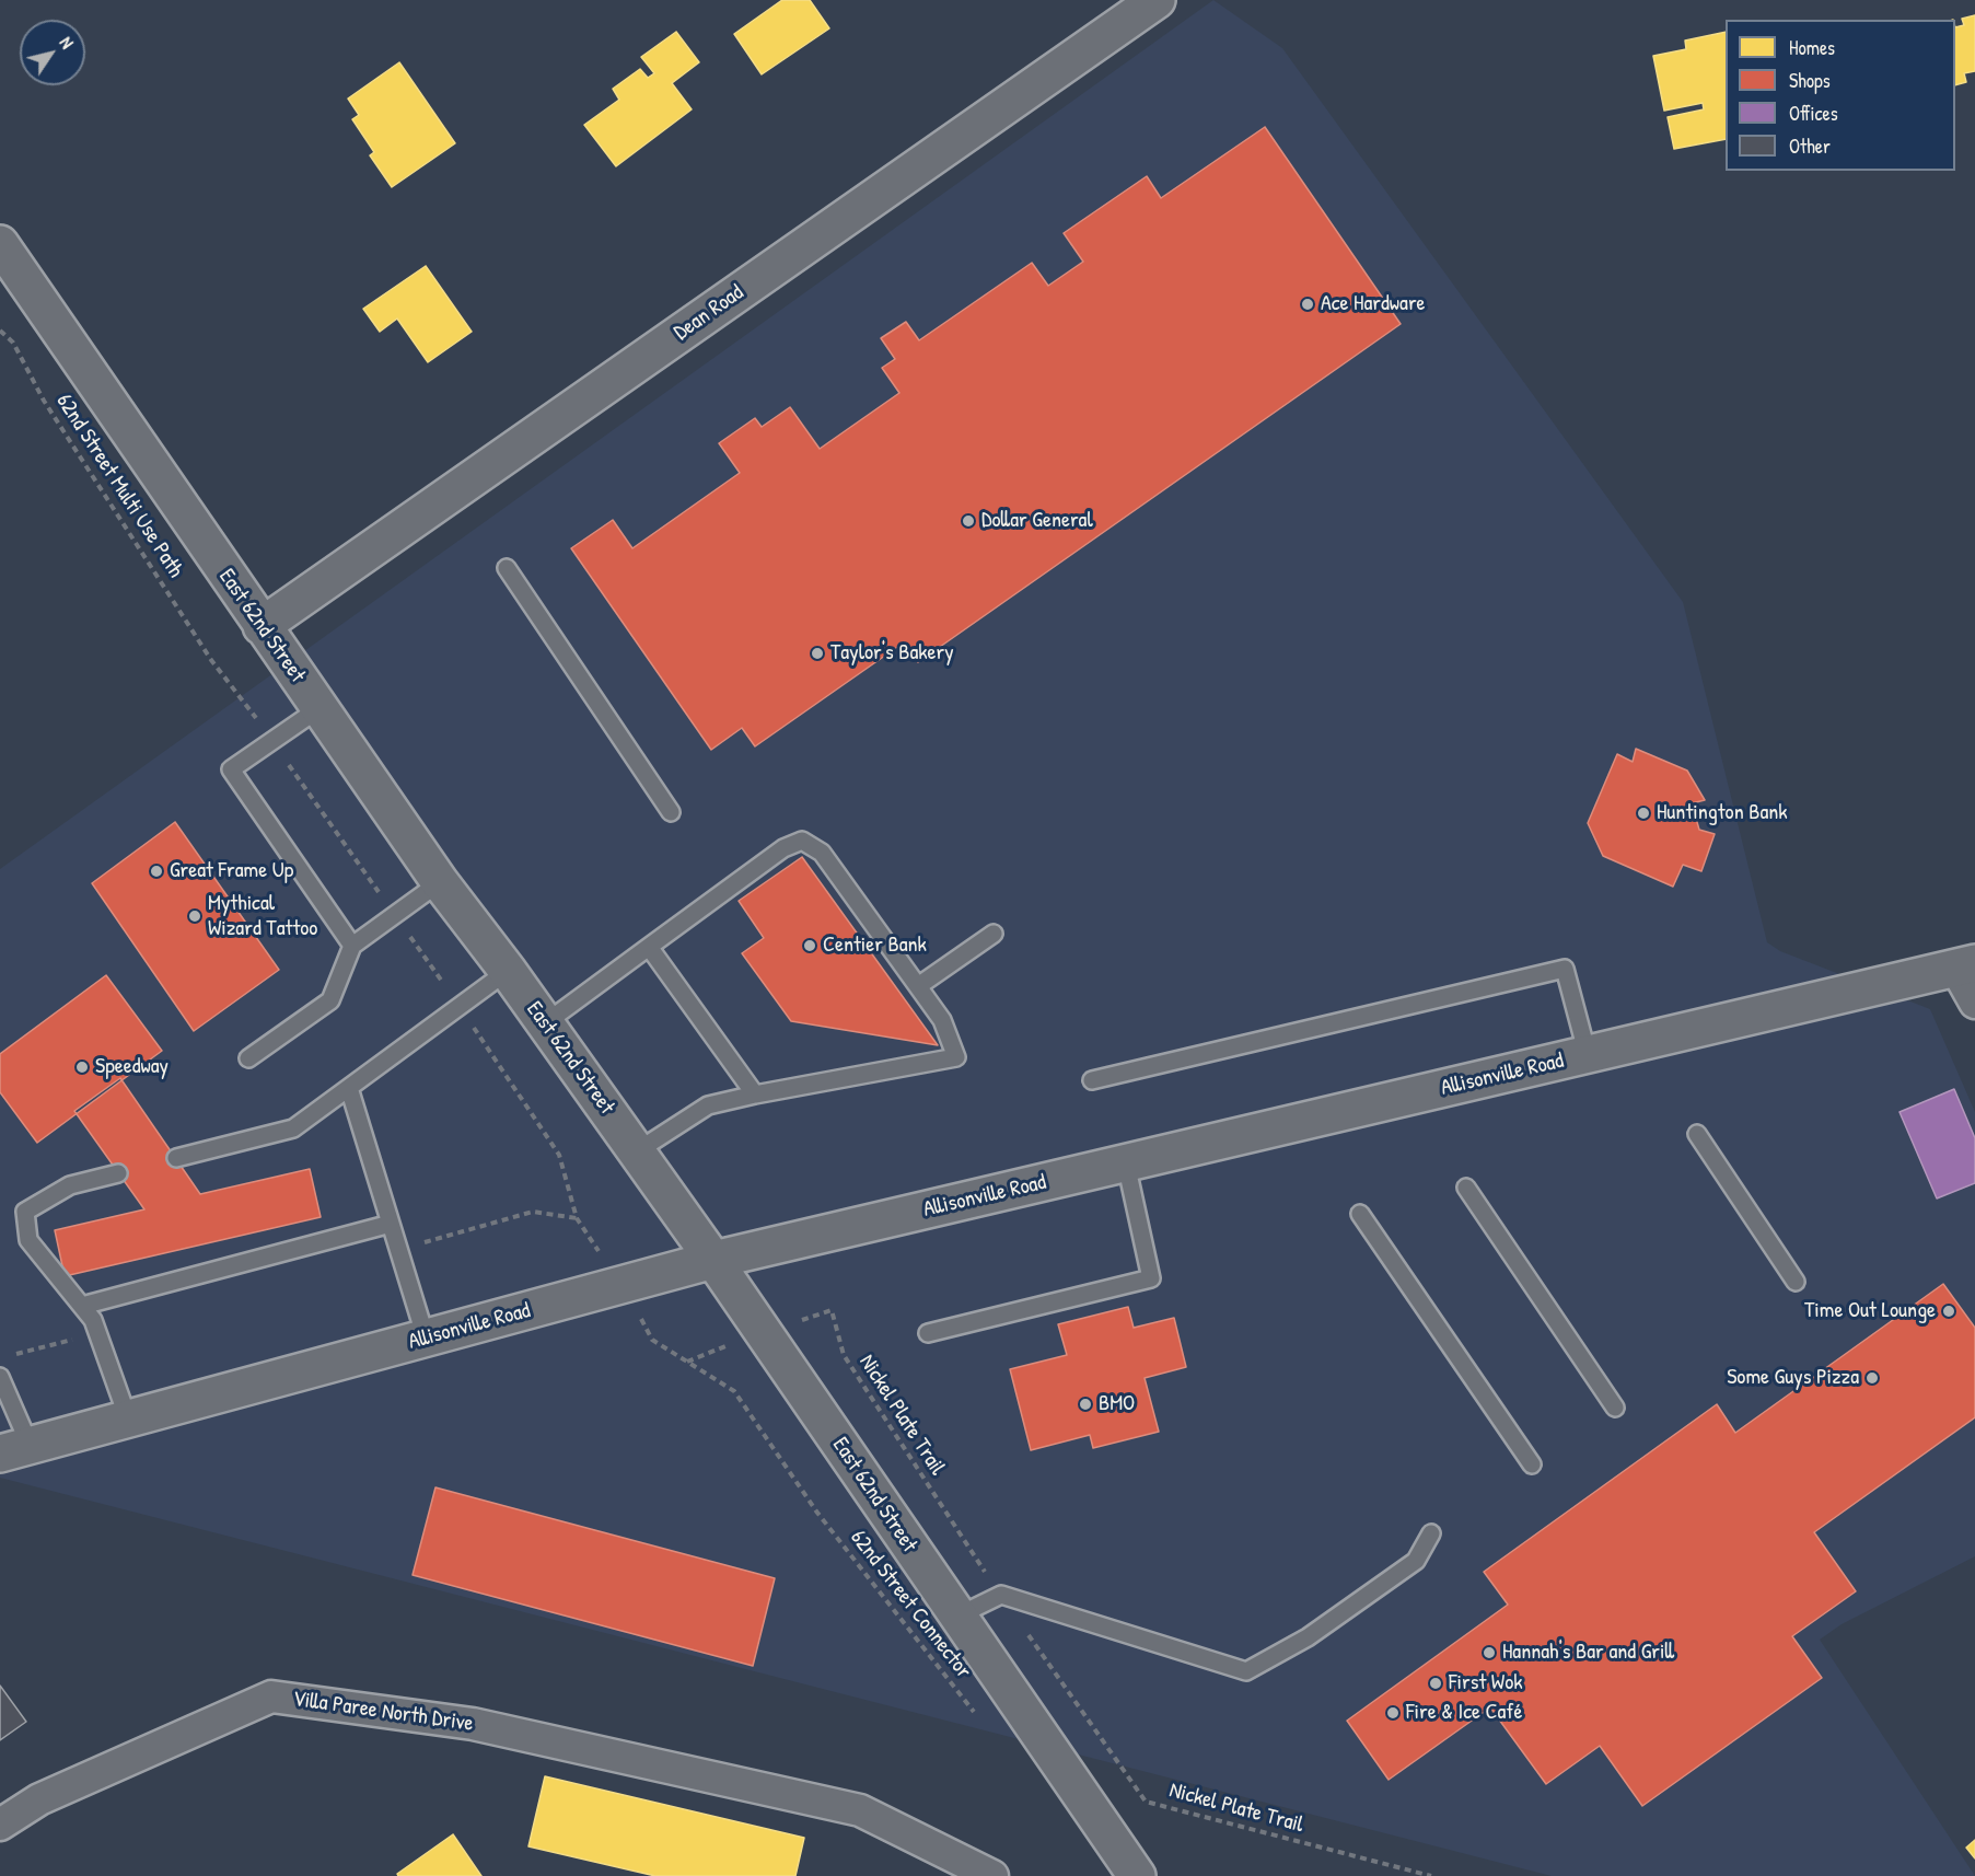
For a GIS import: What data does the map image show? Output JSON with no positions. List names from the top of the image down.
{
  "streets": {
    "street": [
      "Dean Road",
      "East 62nd Street",
      "Allisonville Road",
      "Villa Paree North Drive"
    ],
    "path": ["62nd Street Multi Use Path", "Nickel Plate Trail", "62nd Street Connector"]
  },
  "crossings": [
    ["Dean Road", "East 62nd Street"],
    ["East 62nd Street", "Allisonville Road"]
  ],
  "places": [
    "Ace Hardware",
    "Dollar General",
    "Taylor's Bakery",
    "Huntington Bank",
    "Great Frame Up",
    "Mythical Wizard Tattoo",
    "Centier Bank",
    "Speedway",
    "Time Out Lounge",
    "Some Guys Pizza",
    "BMO",
    "Hannah's Bar and Grill",
    "First Wok",
    "Fire & Ice Café"
  ],
  "legend": [
    "Homes",
    "Shops",
    "Offices",
    "Other"
  ],
  "north": "top right"
}
